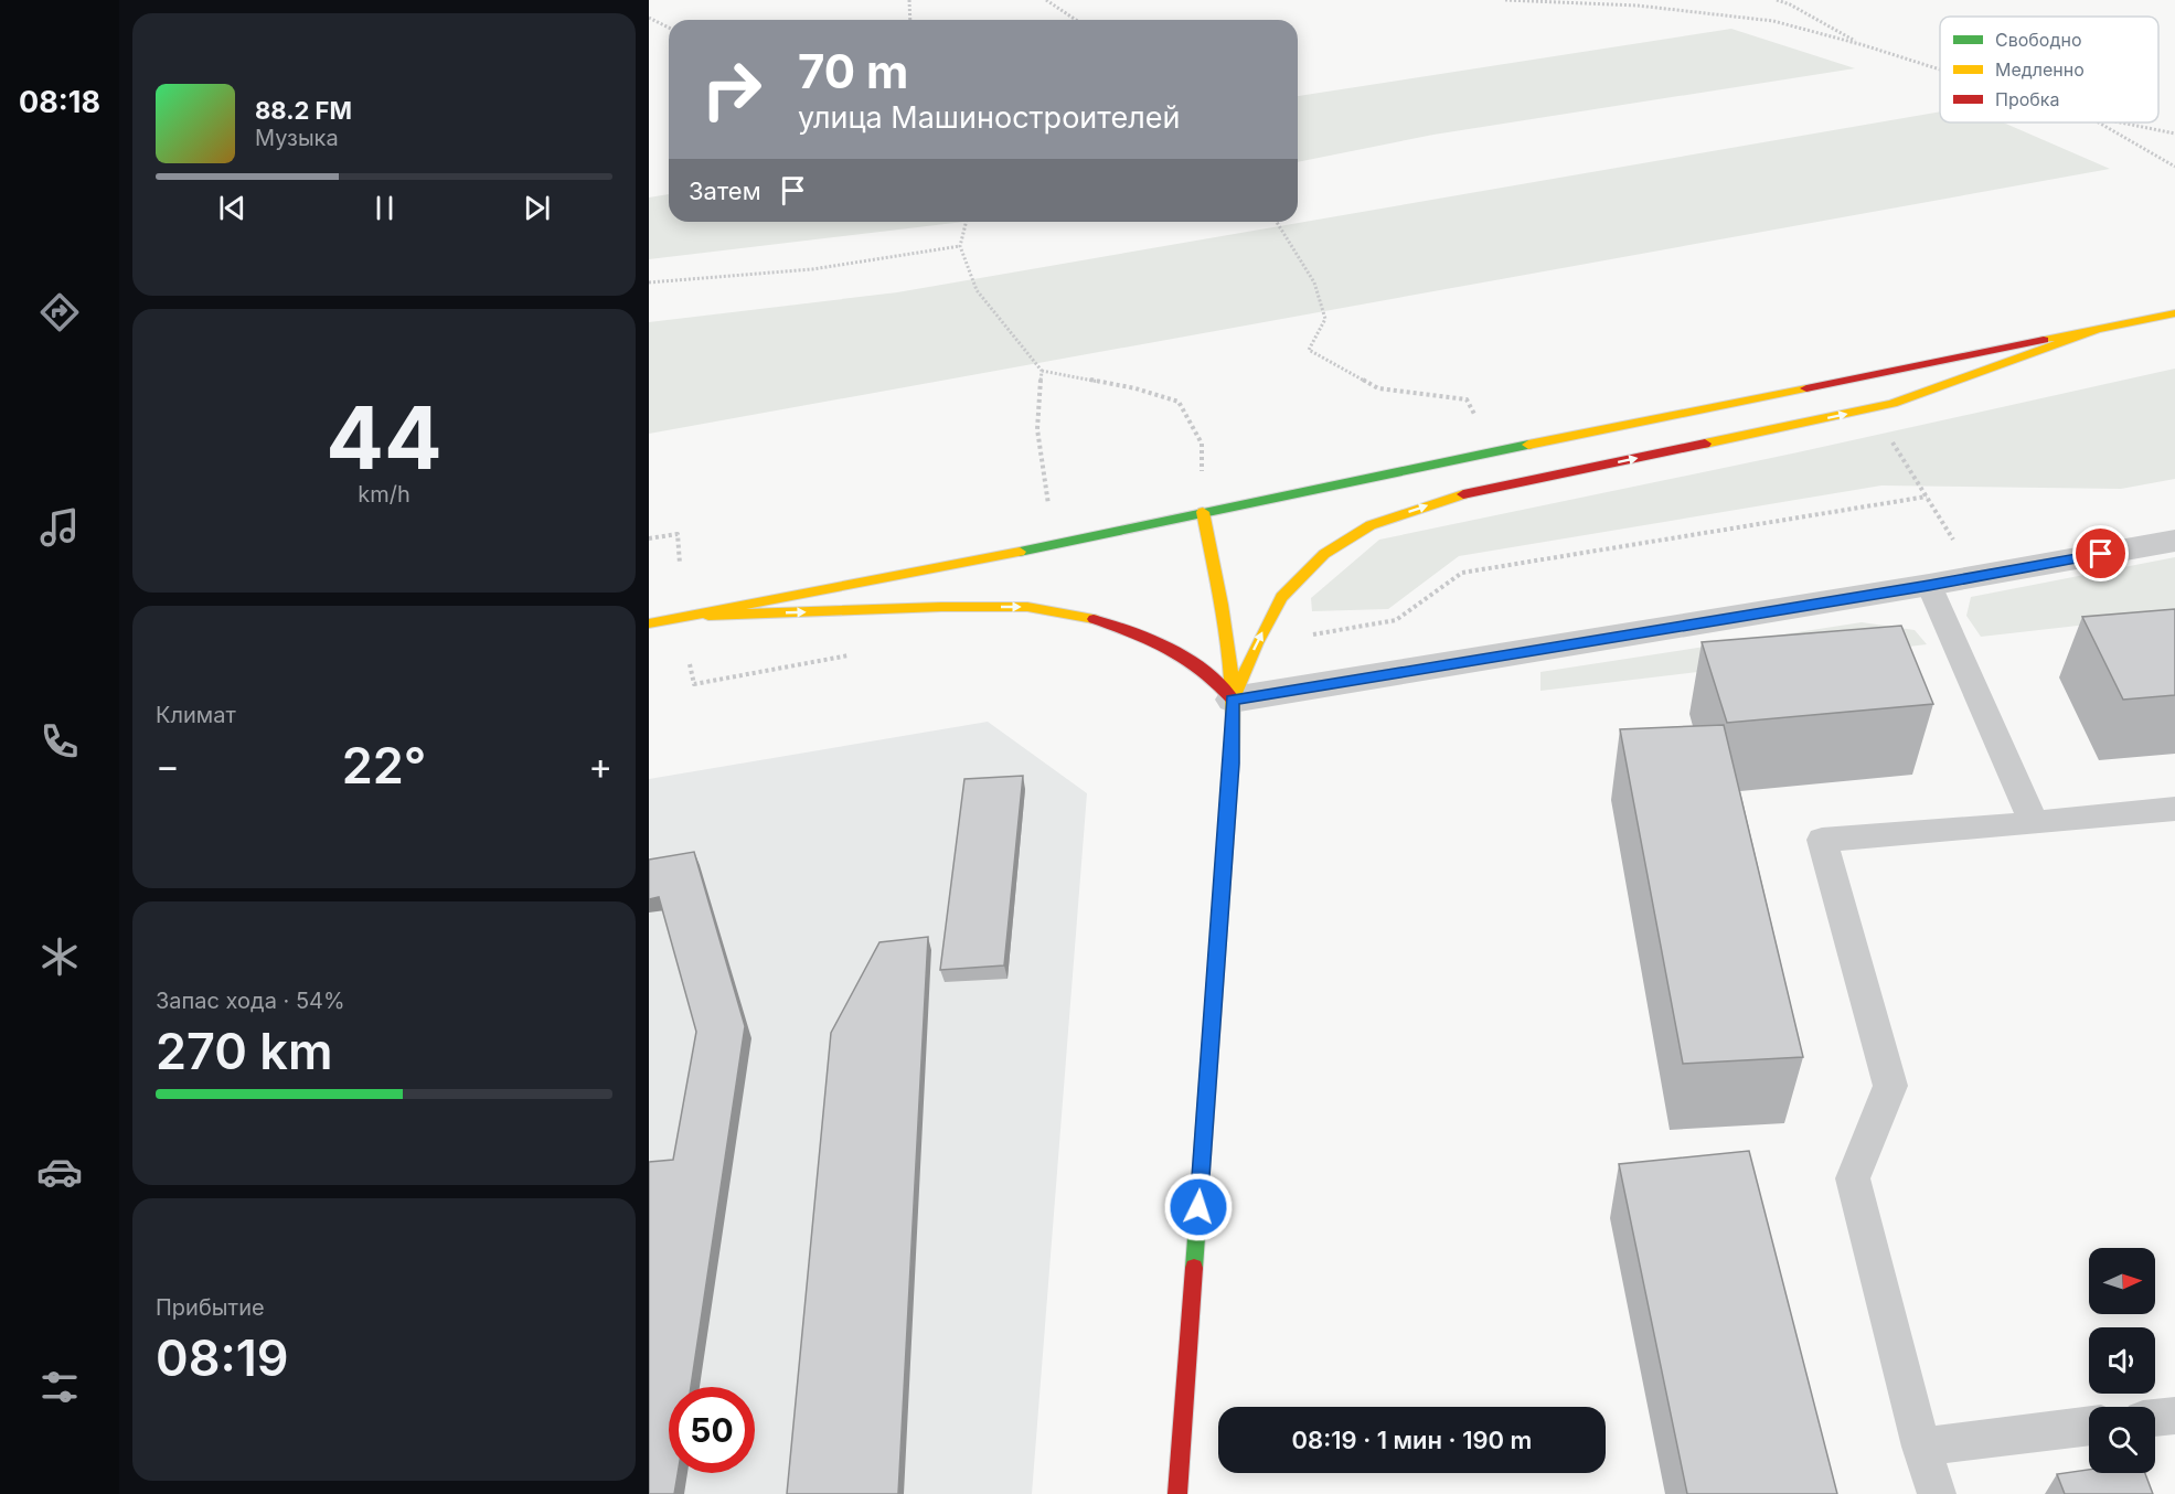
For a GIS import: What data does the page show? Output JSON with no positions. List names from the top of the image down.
{
  "legend": ["Свободно", "Медленно", "Пробка"],
  "north": "right",
  "page": {
    "tabs": "08:18",
    "turn": ["70 m", "улица Машиностроителей"],
    "song": ["88.2 FM", "Музыка"],
    "then": "Затем",
    "tile": [
      ["44", "km/h"],
      "Климат",
      ["Запас хода · 54%", "270 km"],
      ["Прибытие", "08:19"]
    ],
    "heat": ["−", "22°", "+"],
    "limit": "50",
    "trip": "08:19 · 1 мин · 190 m"
  }
}
